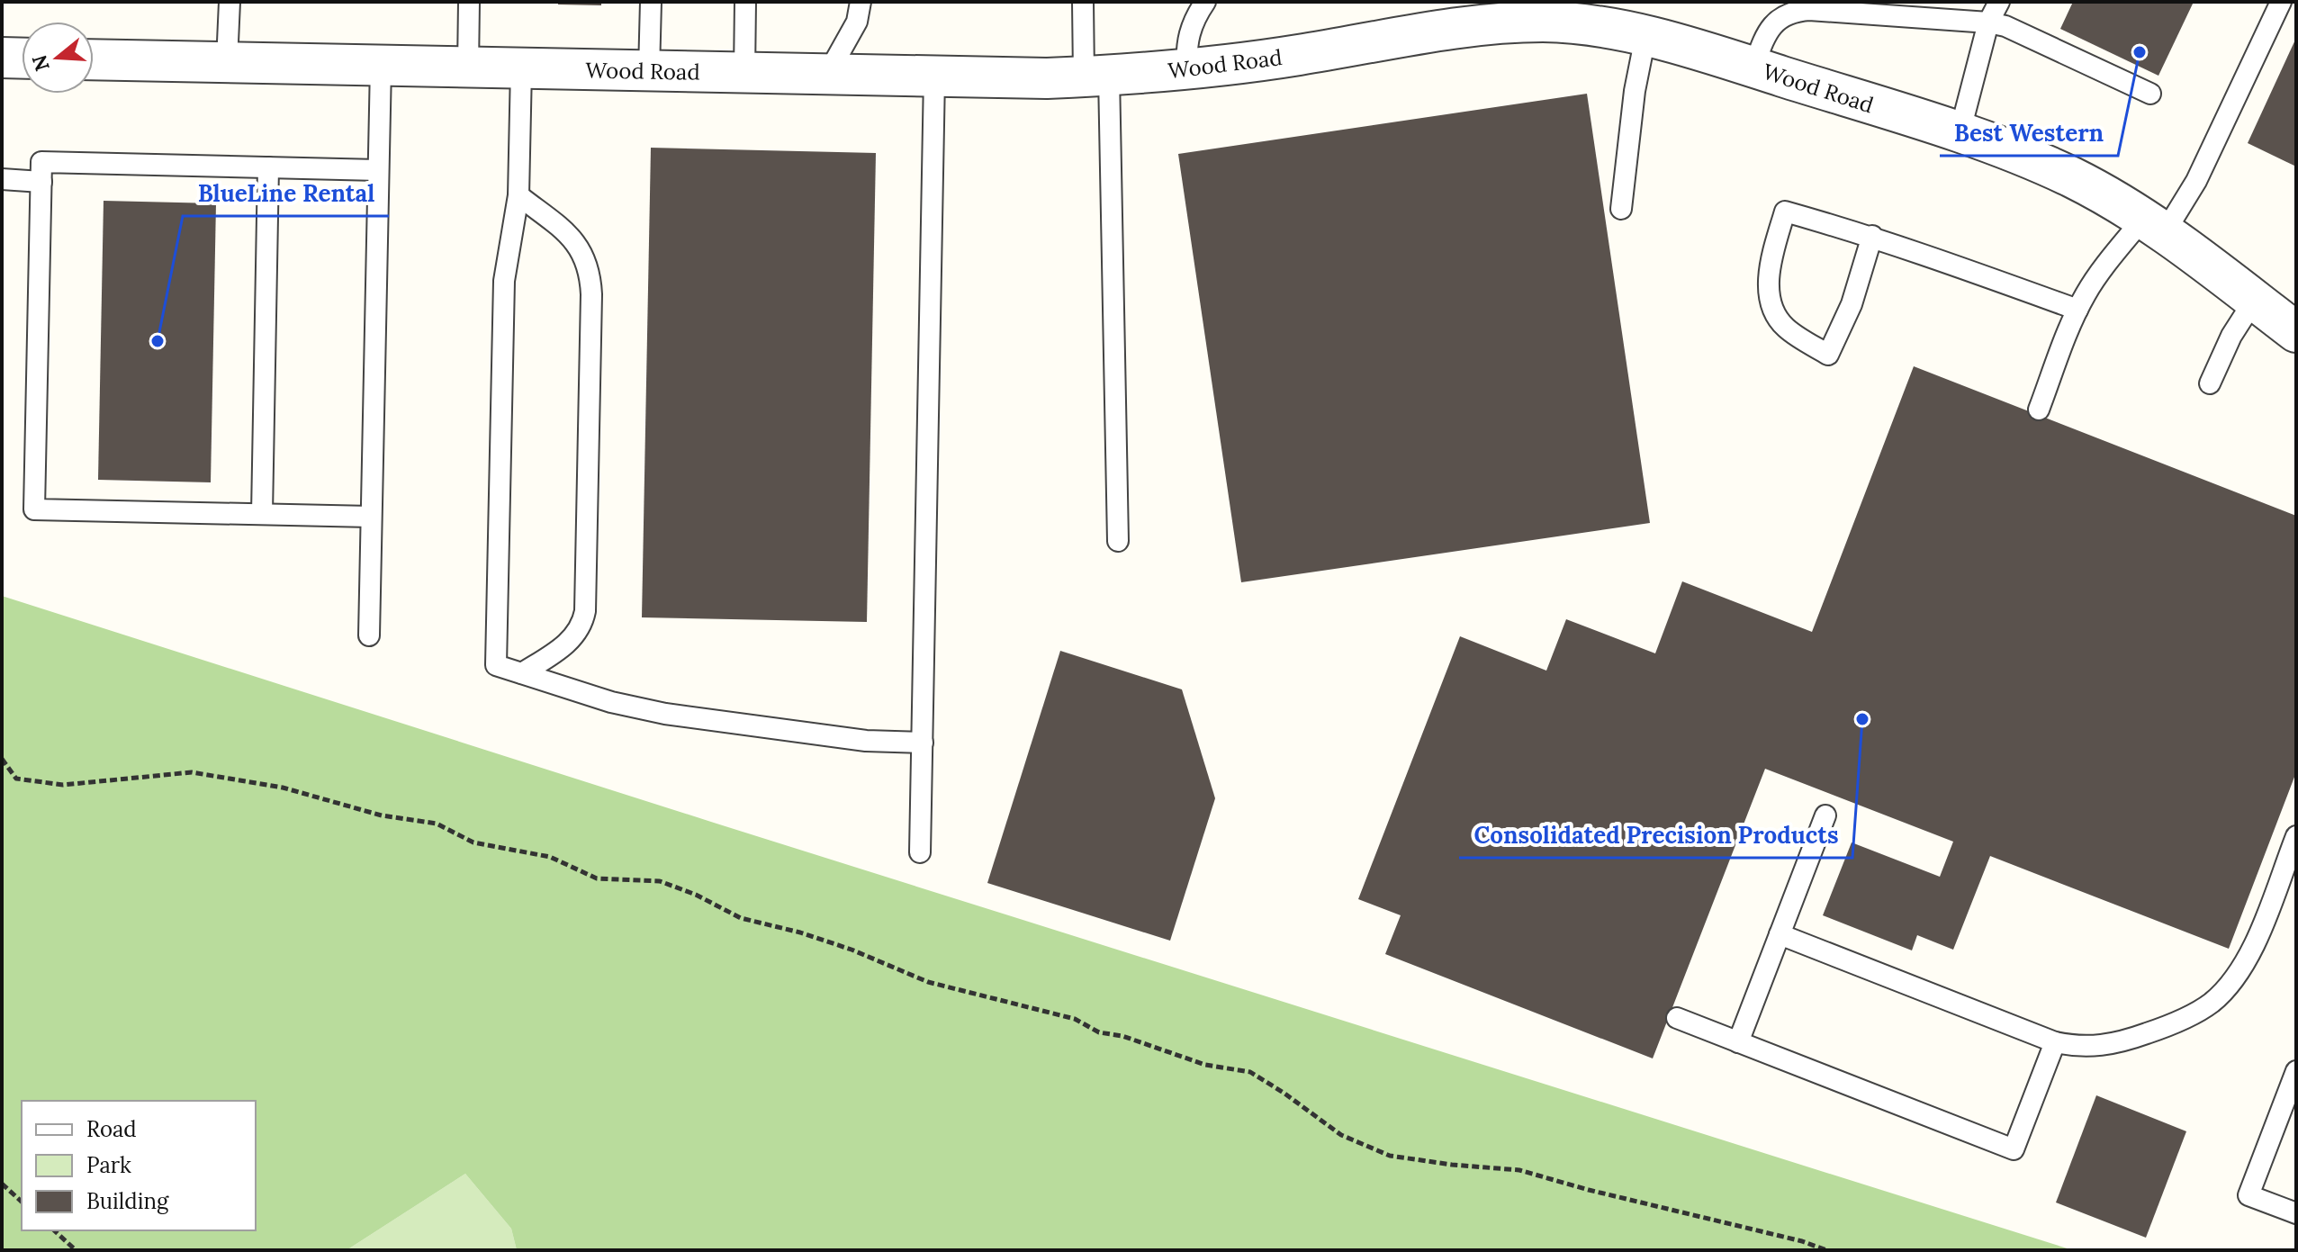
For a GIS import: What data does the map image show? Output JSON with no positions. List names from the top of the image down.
{
  "streets": {
    "street": ["Wood Road"]
  },
  "places": ["Best Western", "BlueLine Rental", "Consolidated Precision Products"],
  "legend": ["Road", "Park", "Building"],
  "north": "left"
}
